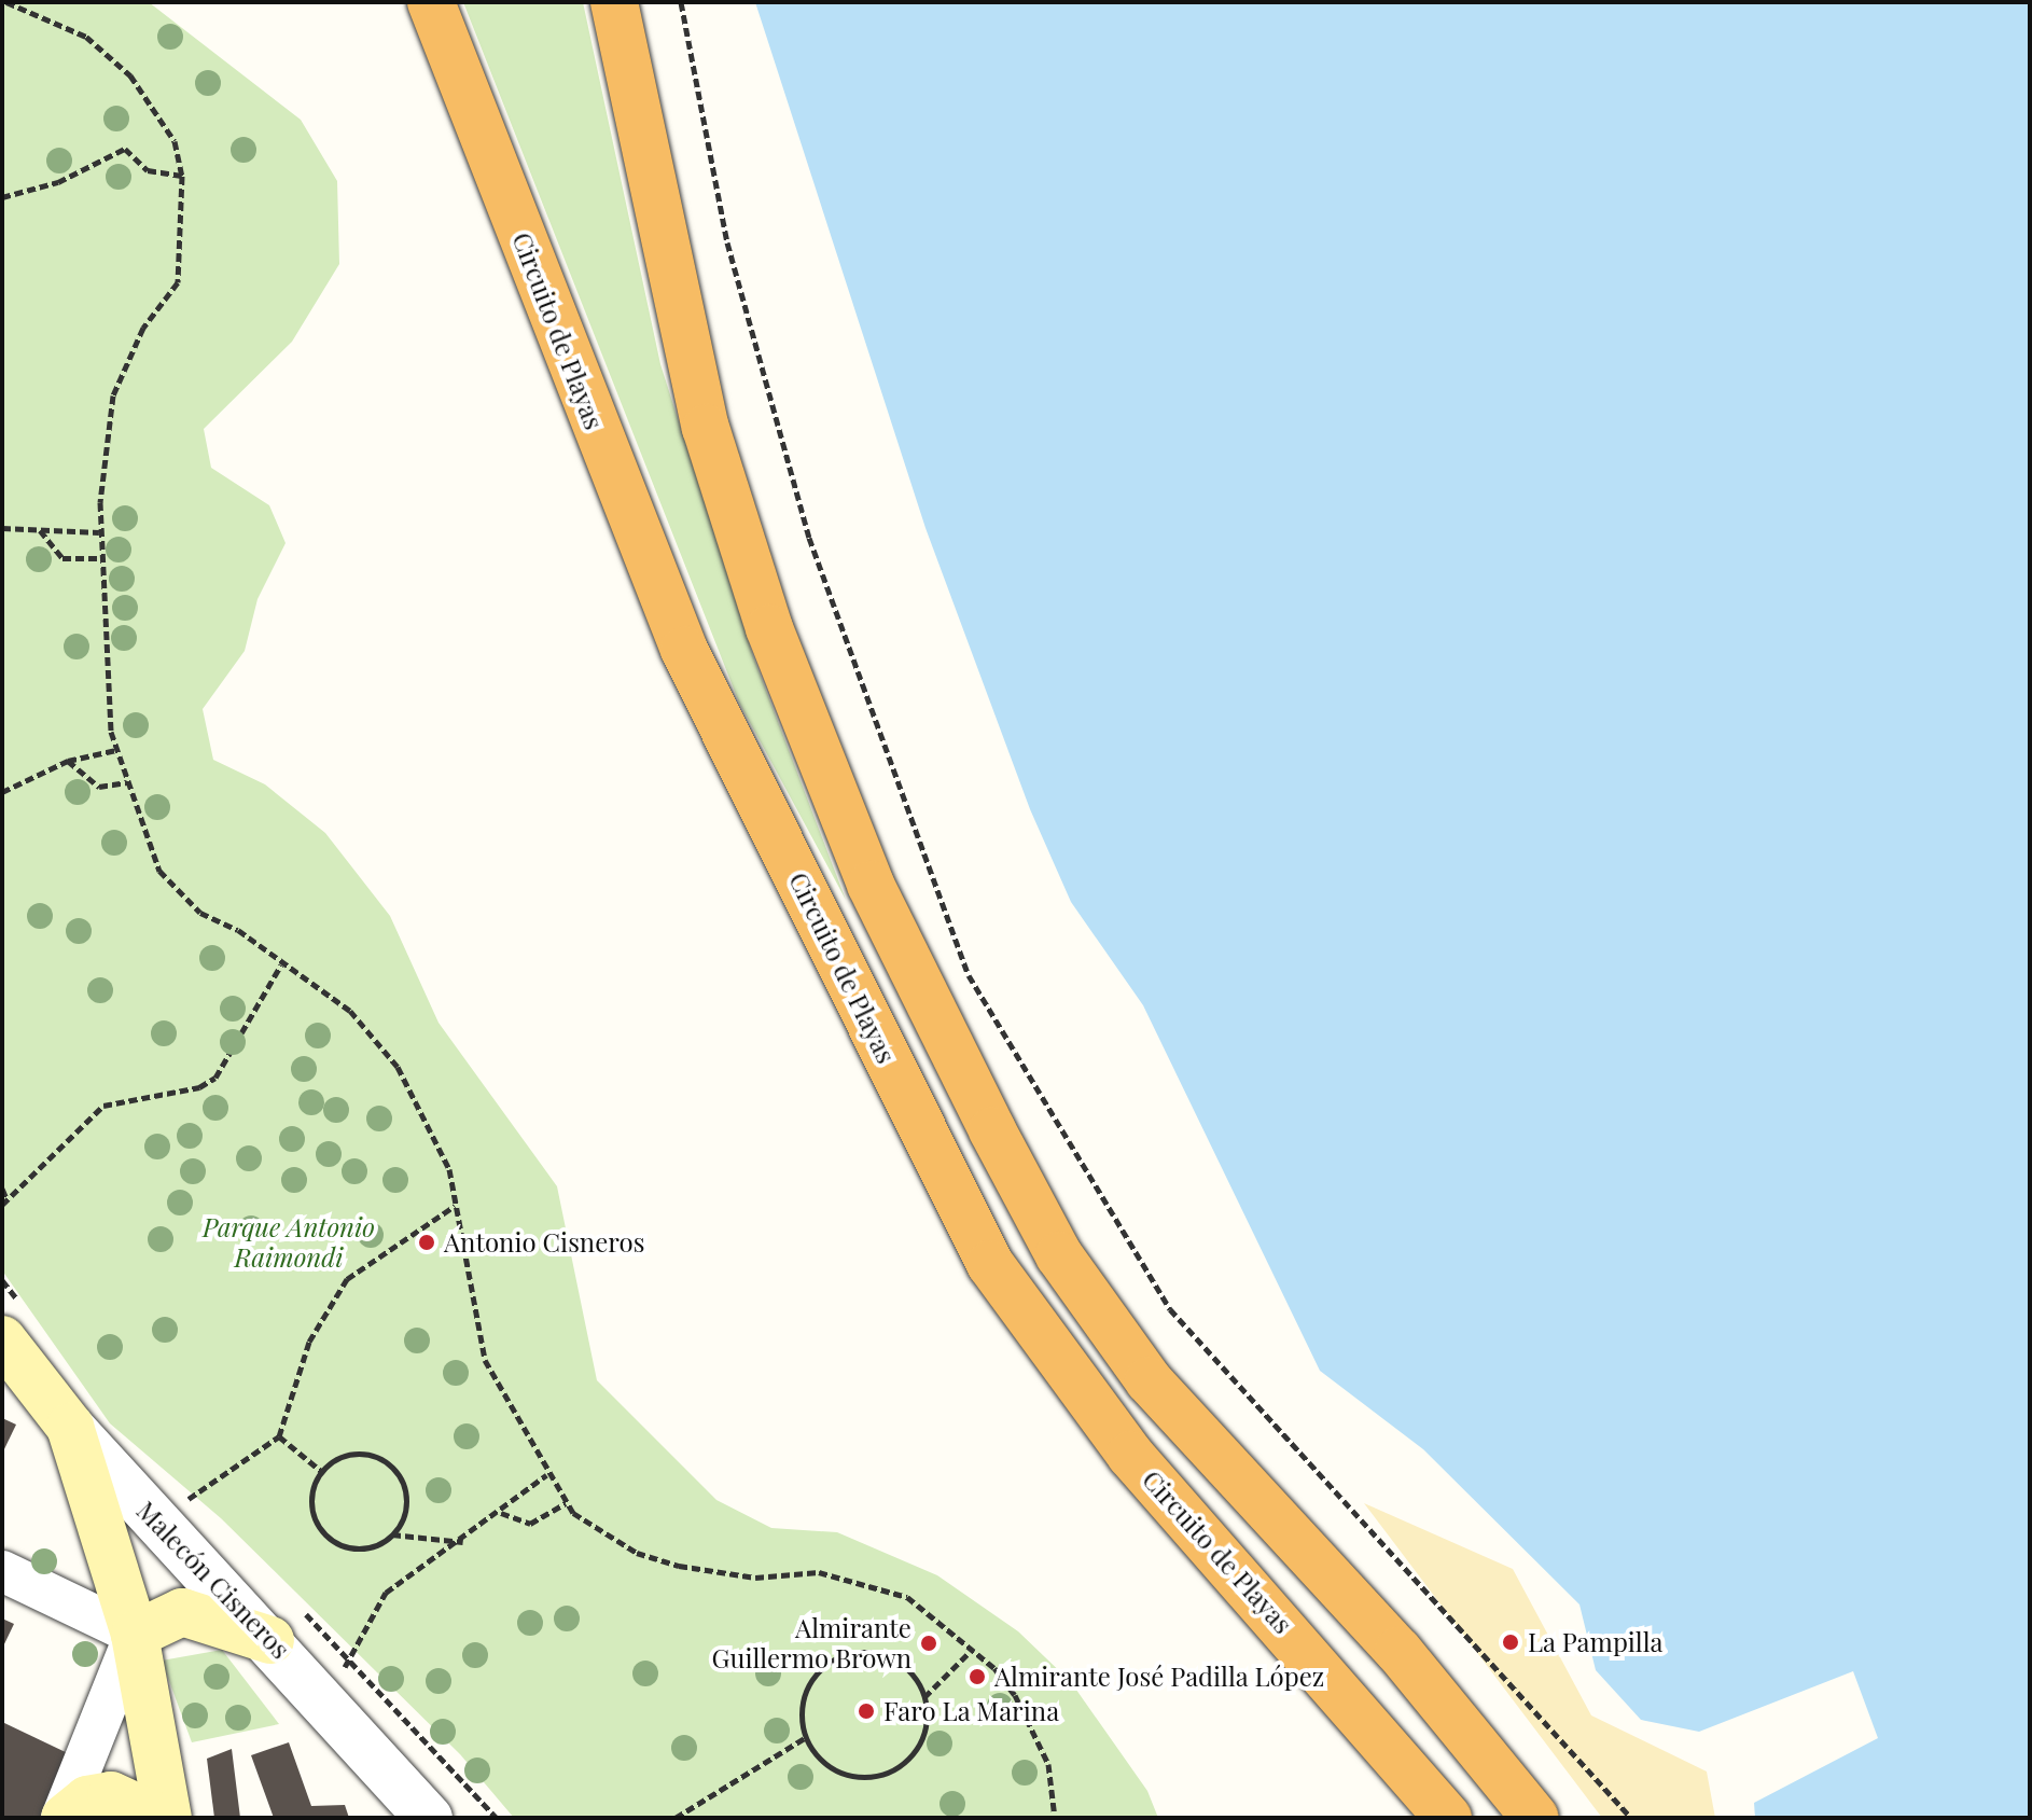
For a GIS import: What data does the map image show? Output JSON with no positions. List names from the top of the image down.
{
  "streets": {
    "highway": ["Circuito de Playas"],
    "main road": ["Malecón Cisneros"]
  },
  "parks": ["Parque Antonio Raimondi"],
  "places": [
    "Antonio Cisneros",
    "La Pampilla",
    "Almirante Guillermo Brown",
    "Almirante José Padilla López",
    "Faro La Marina"
  ]
}
